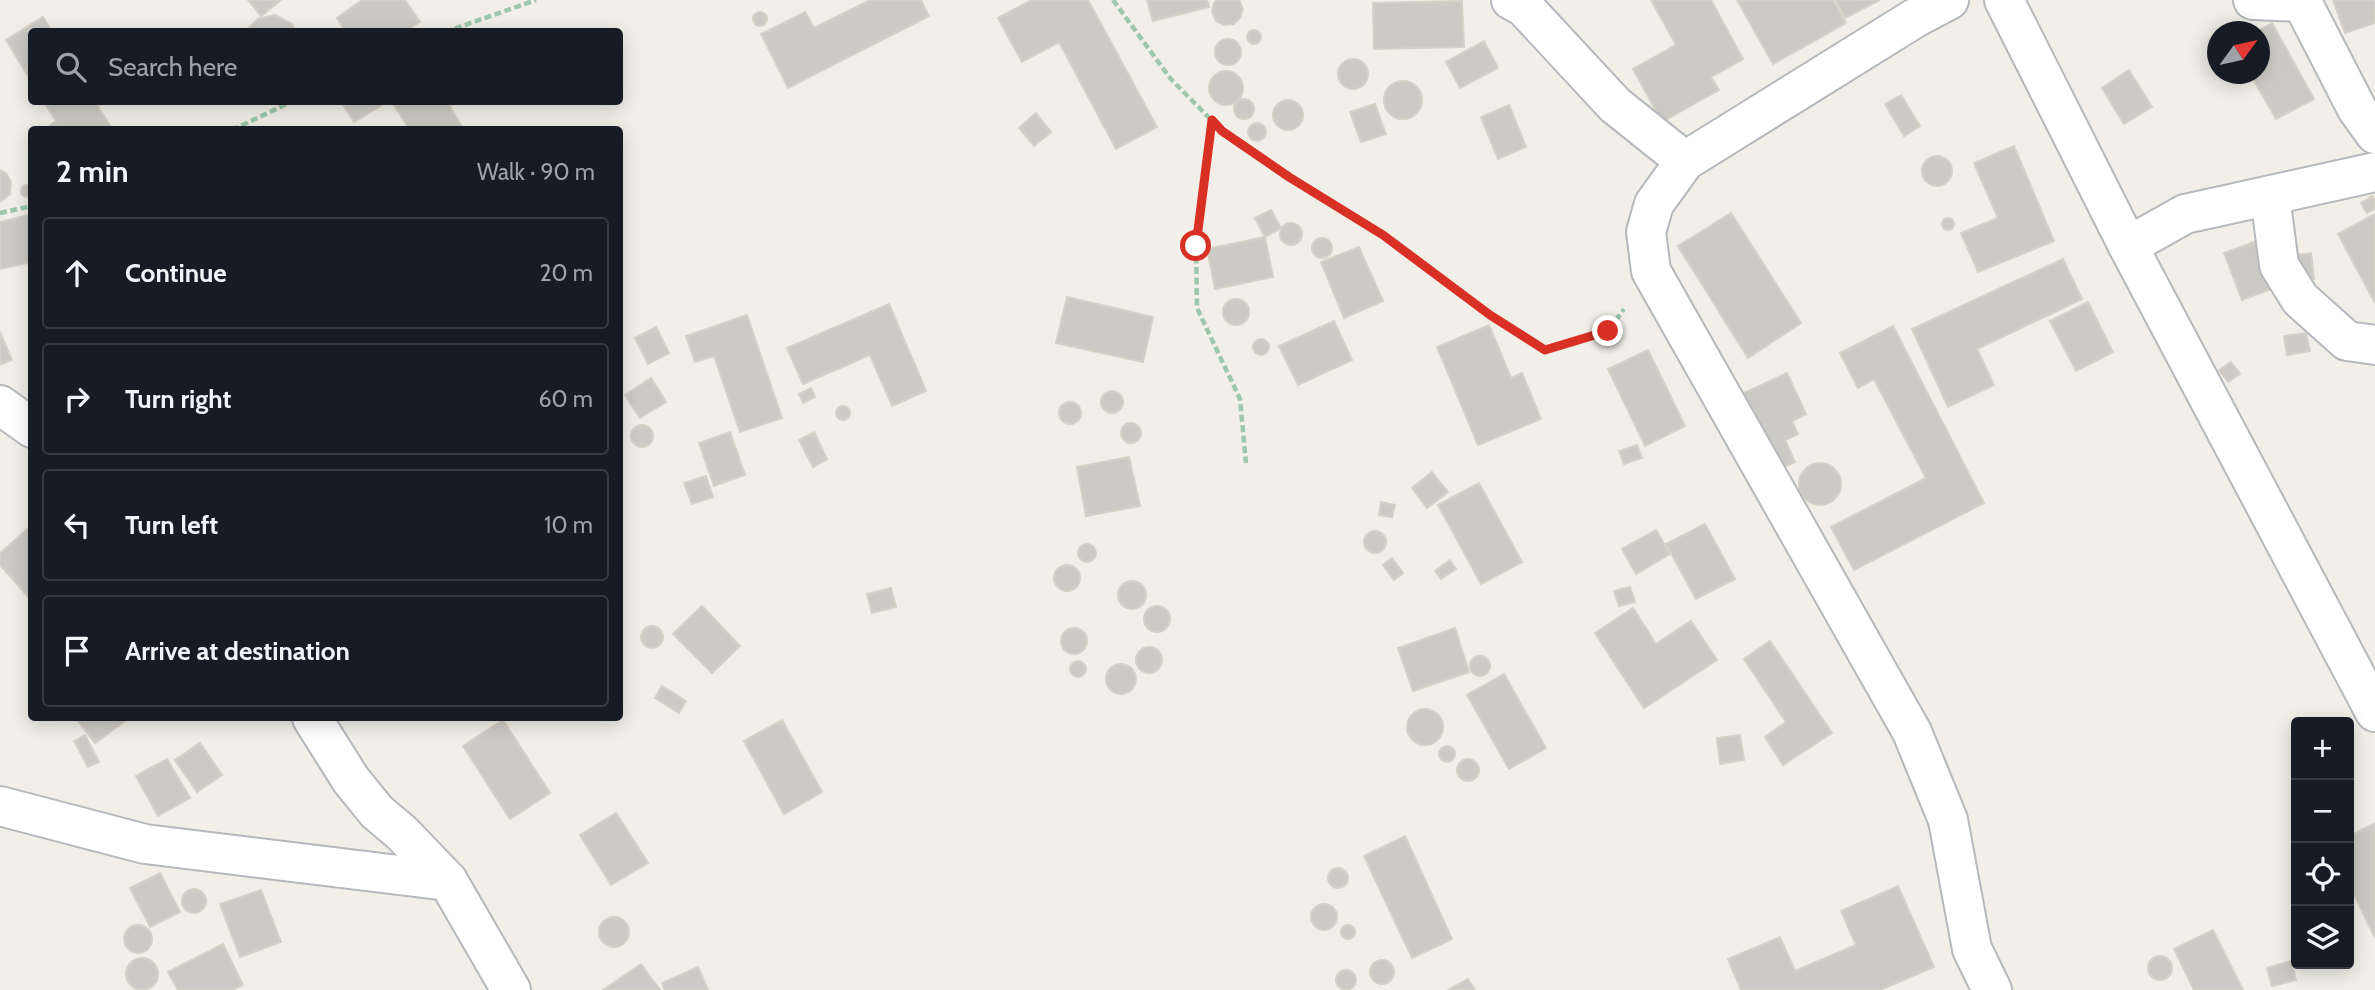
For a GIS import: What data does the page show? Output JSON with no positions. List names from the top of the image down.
{
  "north": "top right",
  "page": {
    "search": "Search here",
    "heading": ["2 min", "Walk · 90 m"],
    "list": [
      ["Continue", "20 m"],
      ["Turn right", "60 m"],
      ["Turn left", "10 m"],
      "Arrive at destination"
    ],
    "map_buttons": ["+", "−"]
  }
}
